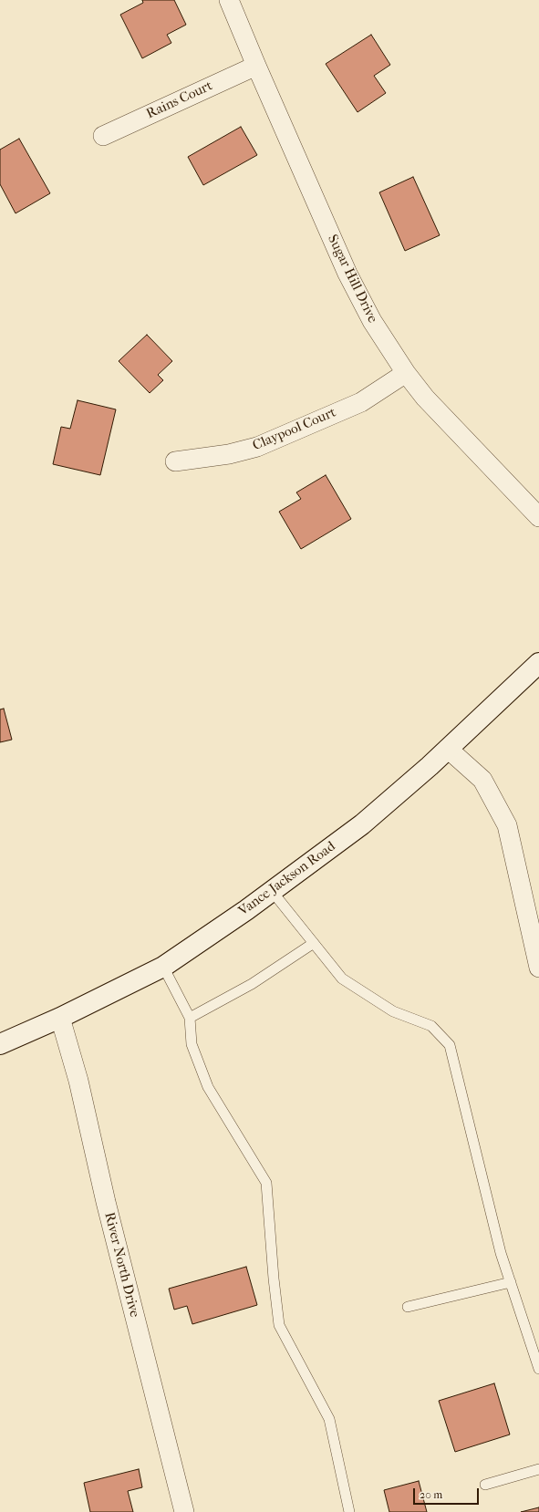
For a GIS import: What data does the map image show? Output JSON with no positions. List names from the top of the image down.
{
  "streets": {
    "main road": ["Vance Jackson Road"],
    "street": [
      "Rains Court",
      "Sugar Hill Drive",
      "Claypool Court",
      "River North Drive"
    ]
  },
  "crossings": [
    ["Rains Court", "Sugar Hill Drive"],
    ["Sugar Hill Drive", "Claypool Court"],
    ["Vance Jackson Road", "River North Drive"]
  ],
  "scale_bar": "20 m"
}
